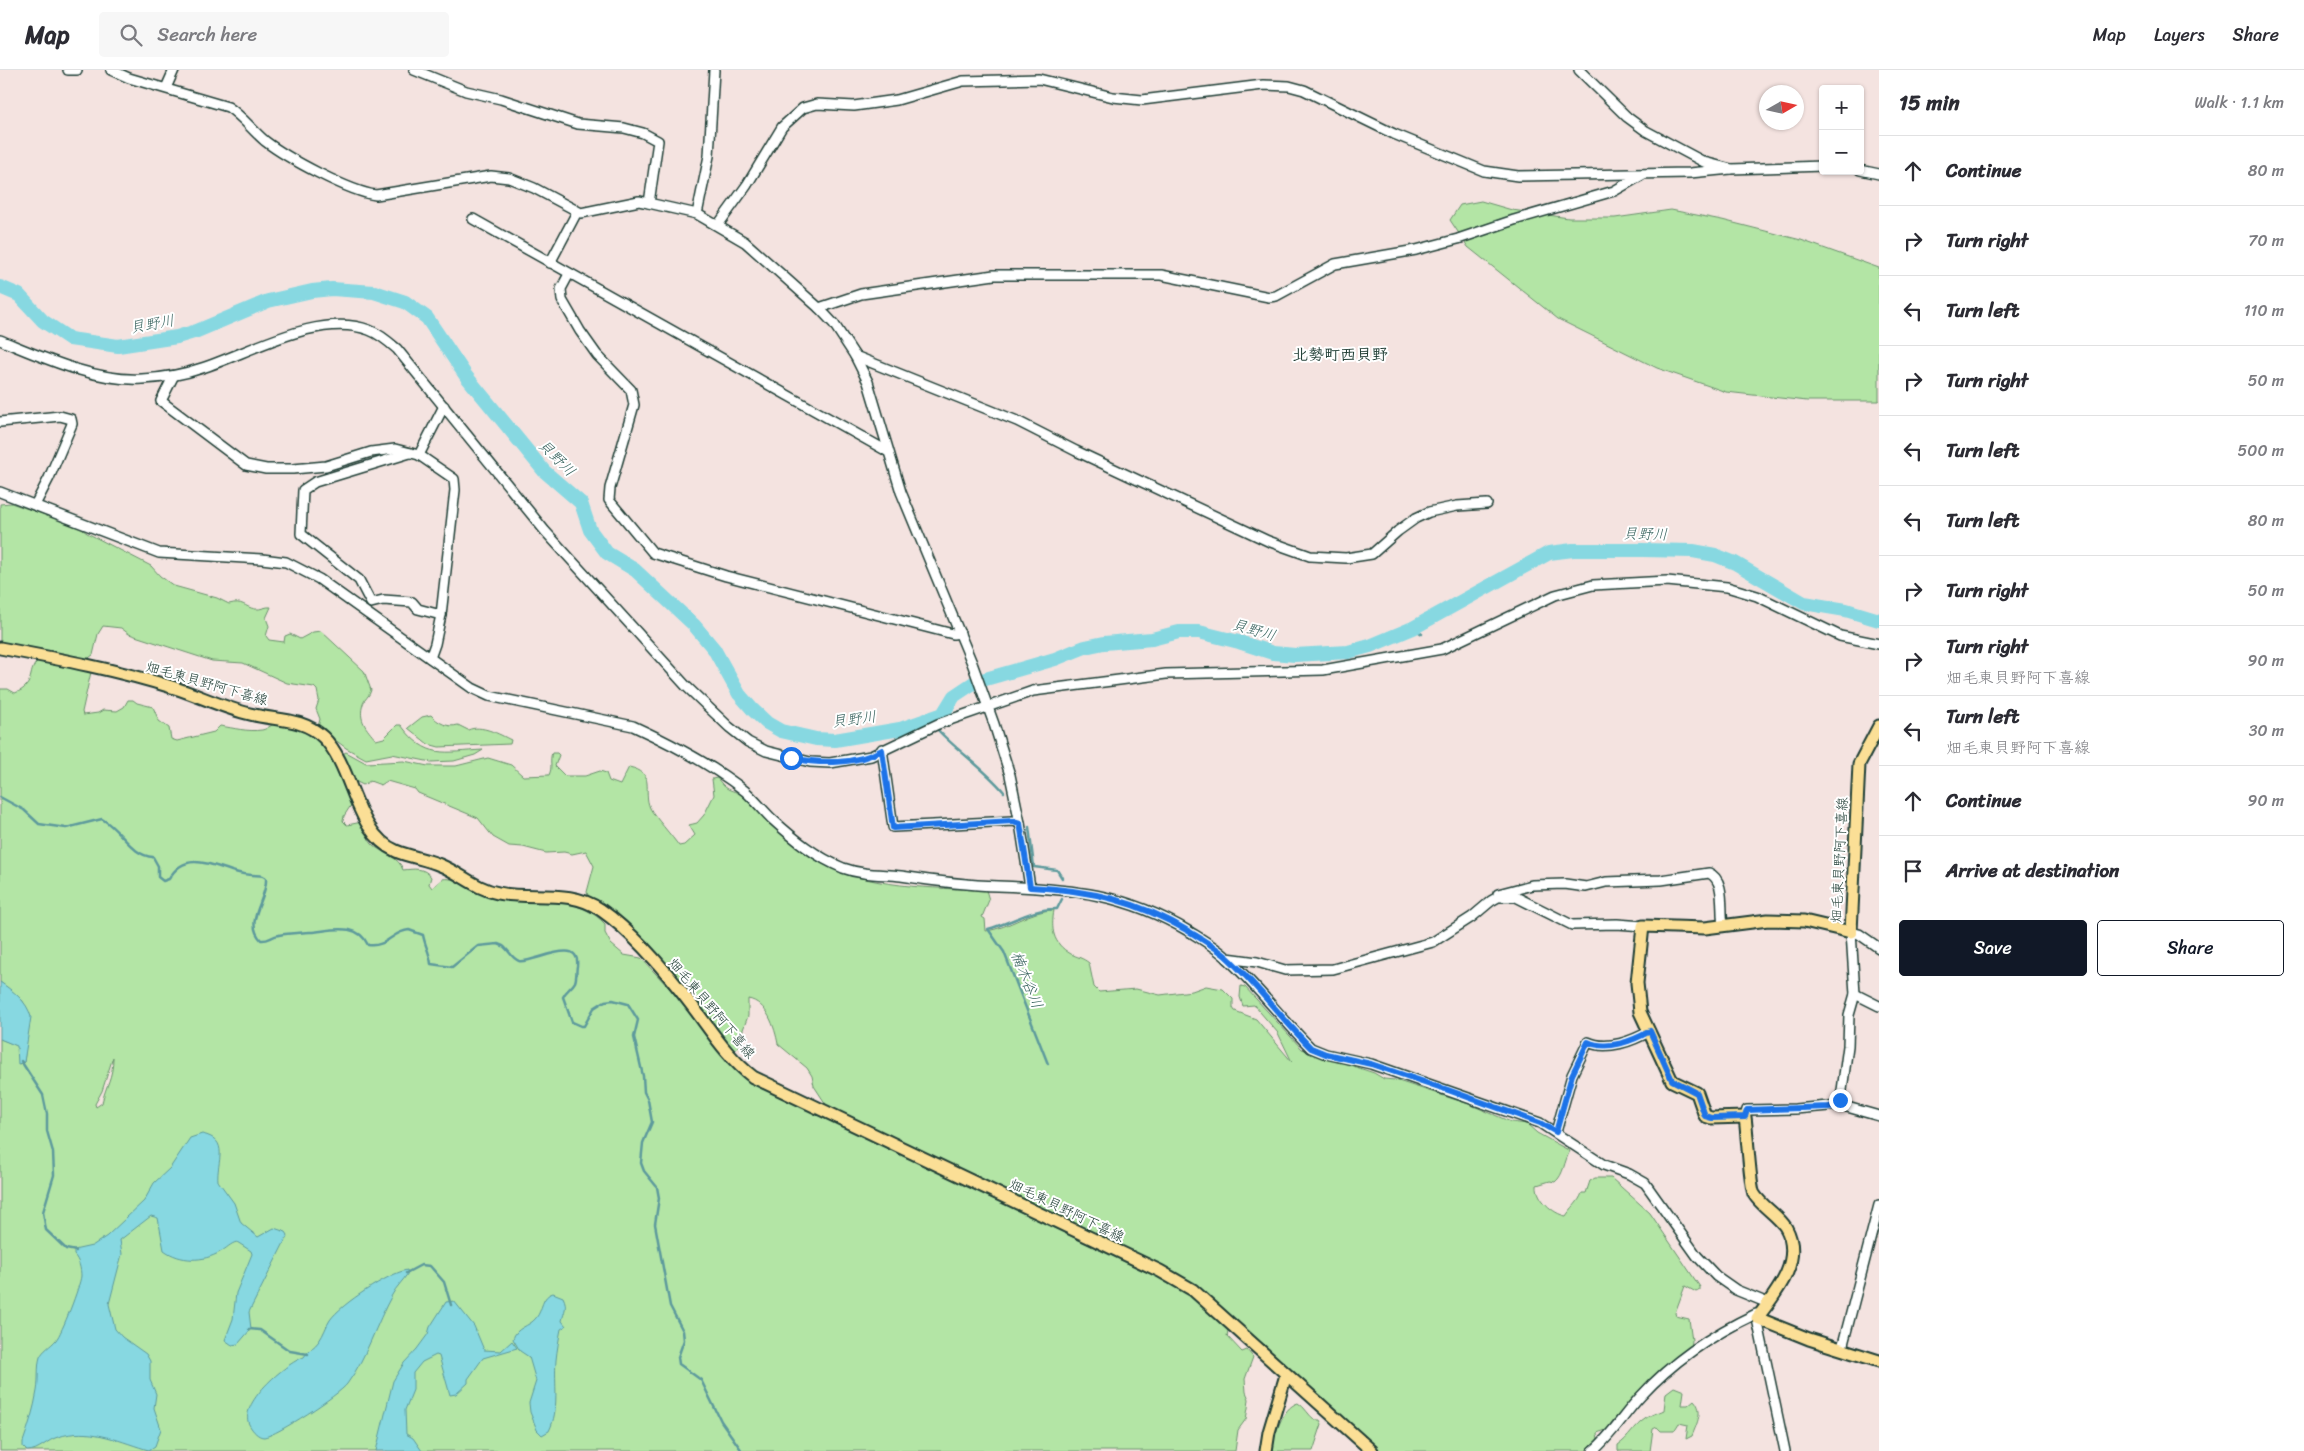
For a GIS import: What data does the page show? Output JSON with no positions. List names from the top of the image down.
{
  "streets": {
    "main road": ["畑毛東貝野阿下喜線"]
  },
  "districts": ["北勢町西貝野"],
  "water": ["貝野川", "楠木谷川"],
  "north": "right",
  "page": {
    "header": "Map",
    "search": "Search here",
    "nav": ["Map", "Layers", "Share"],
    "heading": ["15 min", "Walk · 1.1 km"],
    "map_buttons": ["+", "−"],
    "list": [
      ["Continue", "80 m"],
      ["Turn right", "70 m"],
      ["Turn left", "110 m"],
      ["Turn right", "50 m"],
      ["Turn left", "500 m"],
      ["Turn left", "80 m"],
      ["Turn right", "50 m"],
      ["Turn right", "畑毛東貝野阿下喜線", "90 m"],
      ["Turn left", "畑毛東貝野阿下喜線", "30 m"],
      ["Continue", "90 m"],
      "Arrive at destination"
    ],
    "buttons": ["Save", "Share"]
  }
}
